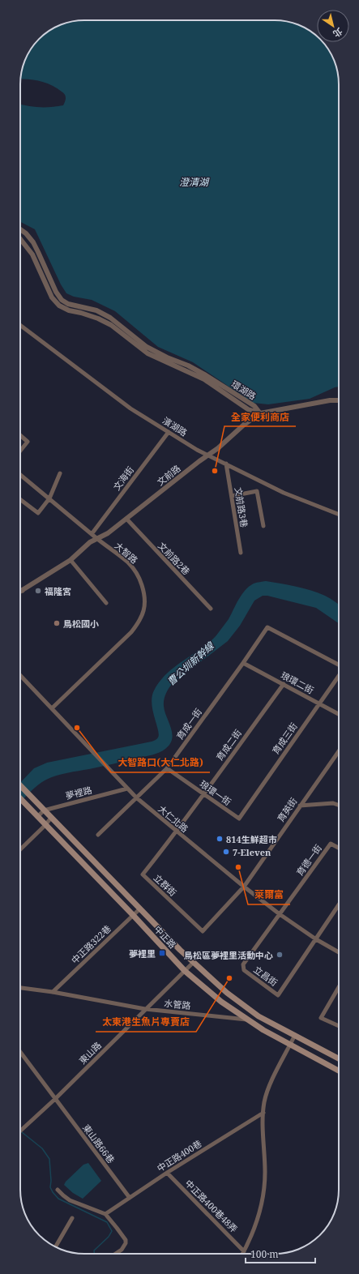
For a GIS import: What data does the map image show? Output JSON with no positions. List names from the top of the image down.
{
  "streets": {
    "main road": ["中正路"],
    "street": [
      "環湖路",
      "濱湖路",
      "文前路",
      "文海街",
      "文前路3巷",
      "大智路",
      "文前路2巷",
      "琅環二街",
      "育成一街",
      "育成三街",
      "育成二街",
      "夢裡路",
      "琅環一街",
      "育英街",
      "大仁北路",
      "育德一街",
      "立群街",
      "中正路322巷",
      "立昌街",
      "水管路",
      "東山路",
      "東山路66巷",
      "中正路400巷",
      "中正路400巷48弄"
    ]
  },
  "crossings": [
    ["環湖路", "文前路"],
    ["濱湖路", "文前路"],
    ["濱湖路", "文海街"],
    ["濱湖路", "文前路3巷"],
    ["文前路", "大智路"],
    ["文前路", "文前路2巷"],
    ["文海街", "大智路"],
    ["大智路", "大仁北路"],
    ["琅環二街", "育成一街"],
    ["琅環二街", "育成三街"],
    ["琅環二街", "育成二街"],
    ["育成一街", "琅環一街"],
    ["育成一街", "大仁北路"],
    ["育成三街", "琅環一街"],
    ["育成二街", "琅環一街"],
    ["育成二街", "大仁北路"],
    ["育成二街", "立群街"],
    ["夢裡路", "大仁北路"],
    ["夢裡路", "中正路"],
    ["育英街", "大仁北路"],
    ["育英街", "立群街"],
    ["大仁北路", "育德一街"],
    ["大仁北路", "立群街"],
    ["大仁北路", "立昌街"],
    ["育德一街", "立昌街"],
    ["中正路", "中正路322巷"],
    ["中正路", "水管路"],
    ["中正路", "東山路"],
    ["中正路322巷", "水管路"],
    ["水管路", "東山路"],
    ["東山路", "東山路66巷"],
    ["東山路66巷", "中正路400巷"],
    ["中正路400巷", "中正路400巷48弄"]
  ],
  "water": ["澄清湖", "曹公圳新幹線"],
  "places": {
    "other": [
      "全家便利商店",
      "福隆宮",
      "鳥松國小",
      "大智路口(大仁北路)",
      "814生鮮超市",
      "7-Eleven",
      "萊爾富",
      "鳥松區夢裡里活動中心",
      "太東港生魚片專賣店"
    ],
    "transit": ["夢裡里"]
  },
  "scale_bar": "100 m",
  "north": "bottom right"
}
